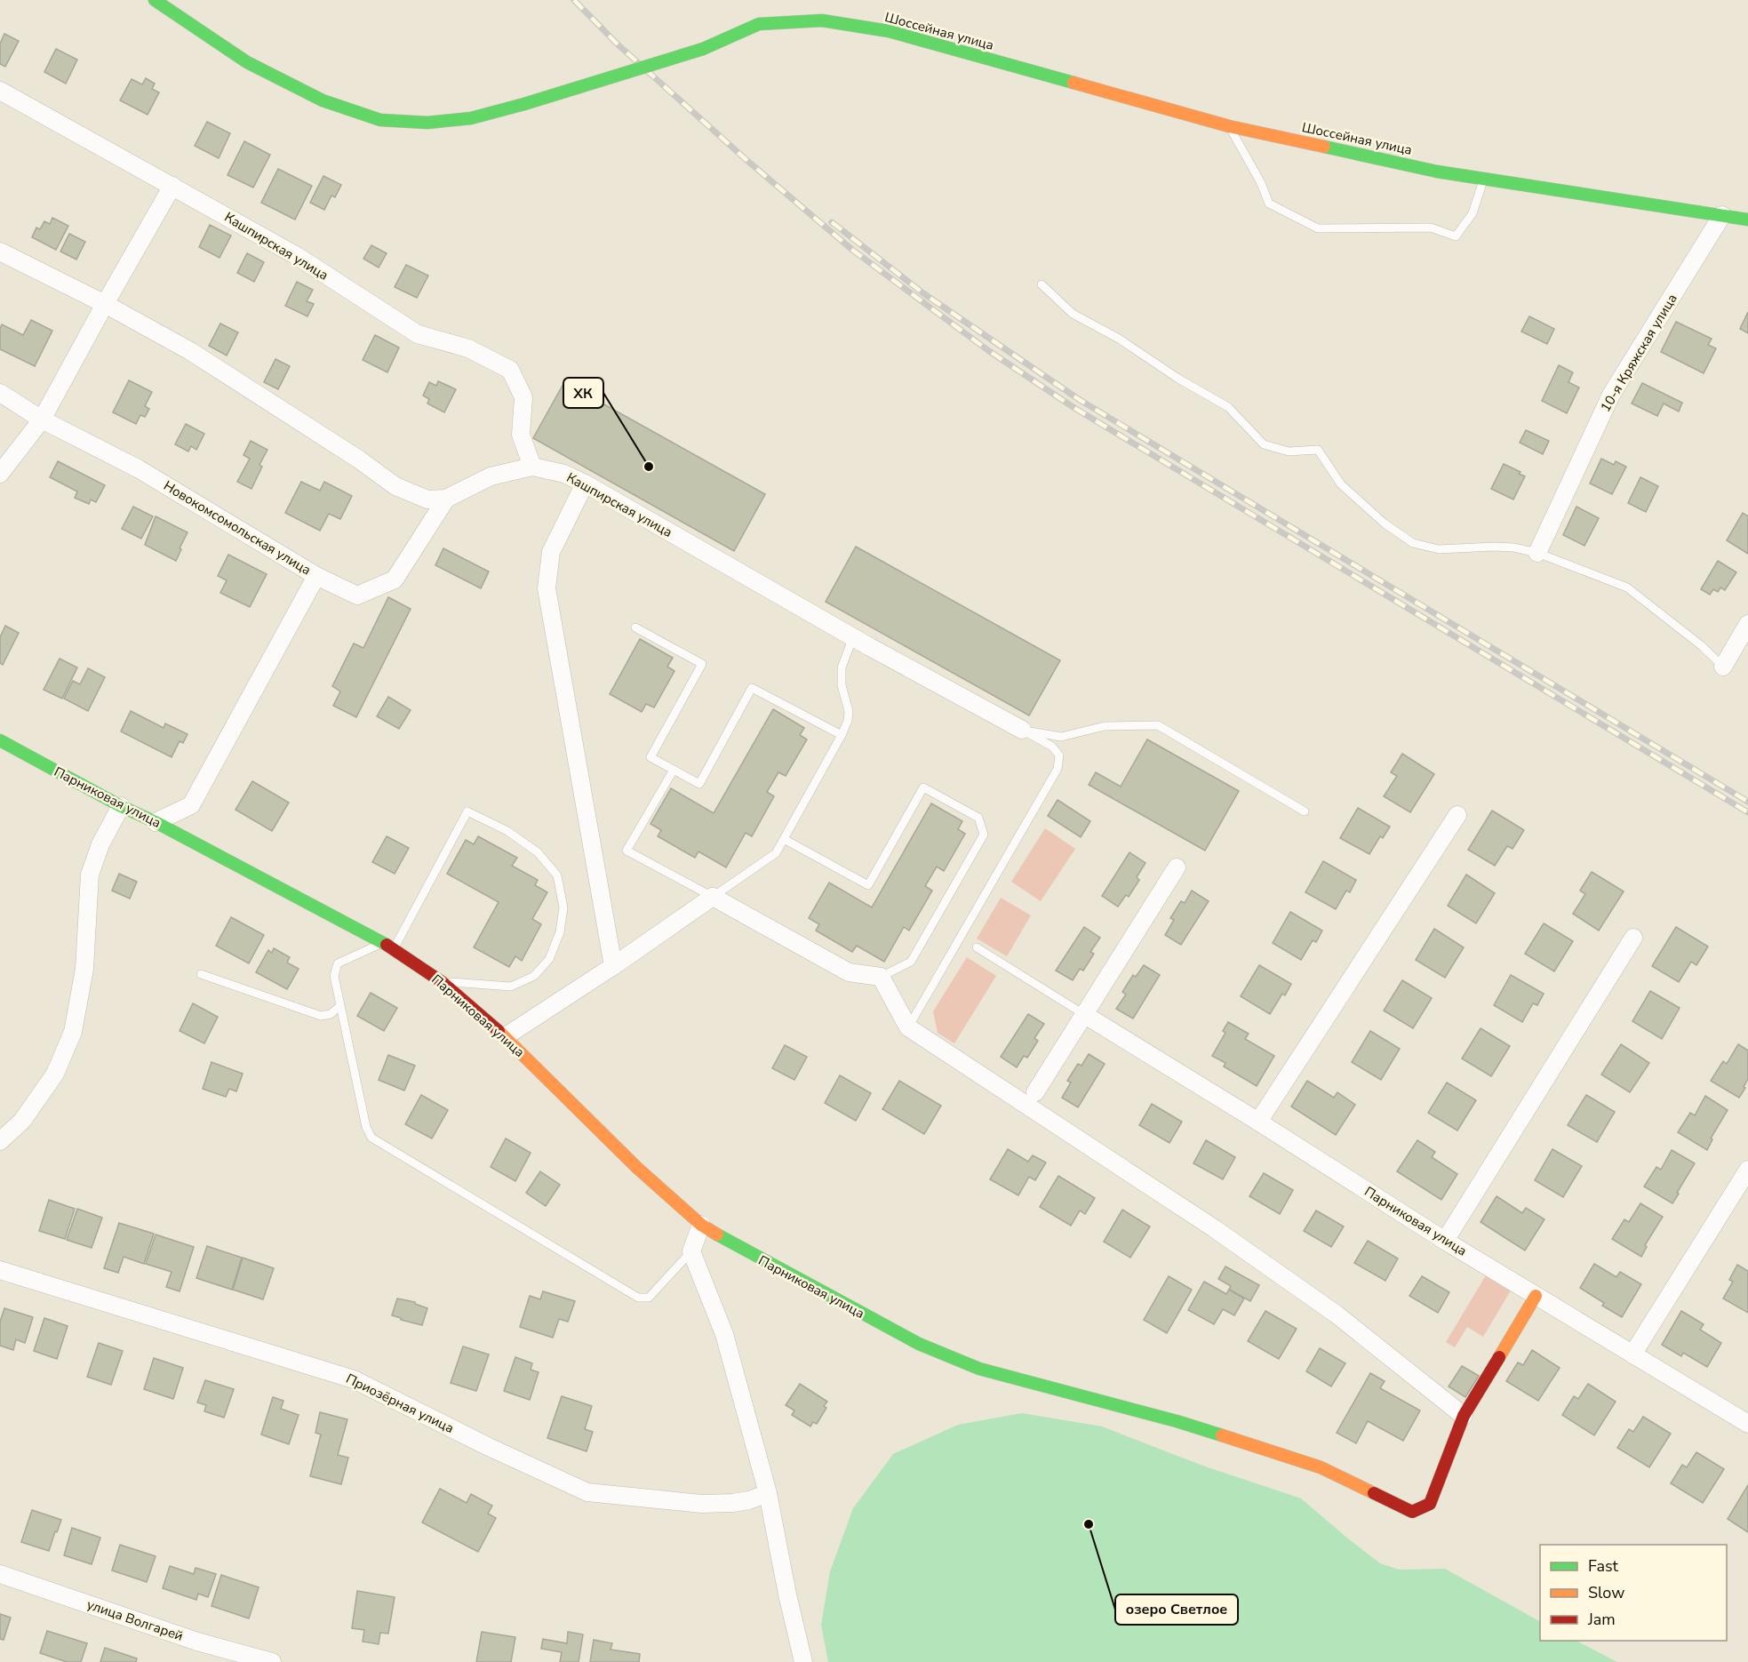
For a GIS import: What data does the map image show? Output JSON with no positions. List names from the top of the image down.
{
  "streets": {
    "street": [
      "Шоссейная улица",
      "Кашпирская улица",
      "10-я Кряжская улица",
      "Новокомсомольская улица",
      "Парниковая улица",
      "Приозёрная улица",
      "улица Волгарей"
    ]
  },
  "crossings": [
    ["Шоссейная улица", "10-я Кряжская улица"]
  ],
  "places": ["ХК", "озеро Светлое"],
  "legend": ["Fast", "Slow", "Jam"]
}
